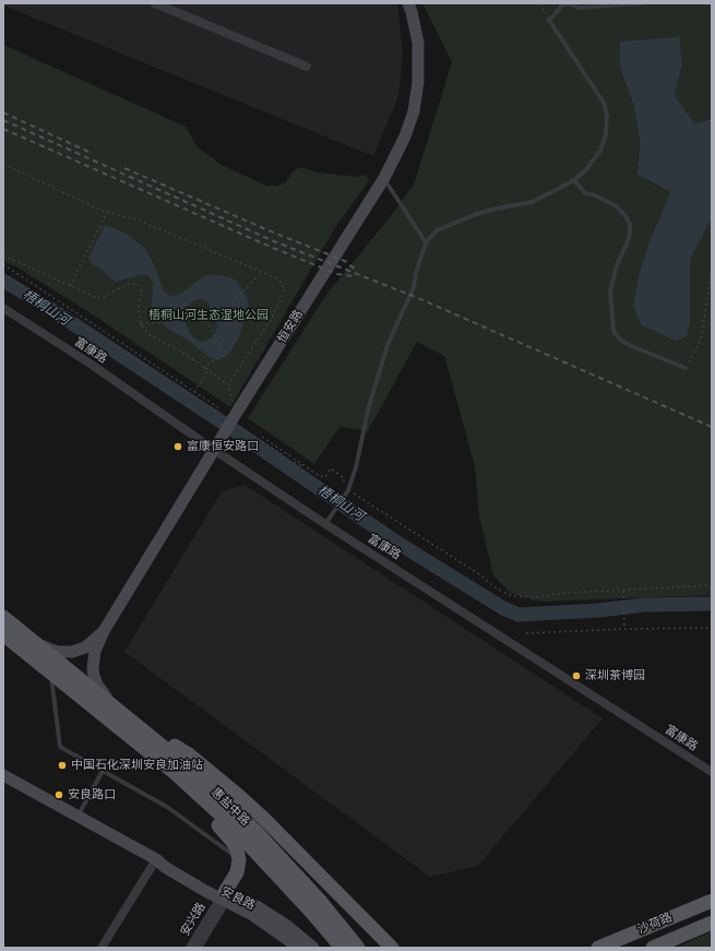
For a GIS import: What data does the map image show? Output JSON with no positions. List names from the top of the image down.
{
  "streets": {
    "main road": ["惠盐中路", "沙荷路"],
    "street": [
      "恒安路",
      "富康路",
      "安良路",
      "安兴路"
    ]
  },
  "crossings": [
    ["恒安路", "富康路"],
    ["安良路", "安兴路"]
  ],
  "water": ["梧桐山河"],
  "parks": ["梧桐山河生态湿地公园"],
  "places": [
    "富康恒安路口",
    "深圳茶博园",
    "中国石化深圳安良加油站",
    "安良路口"
  ]
}
